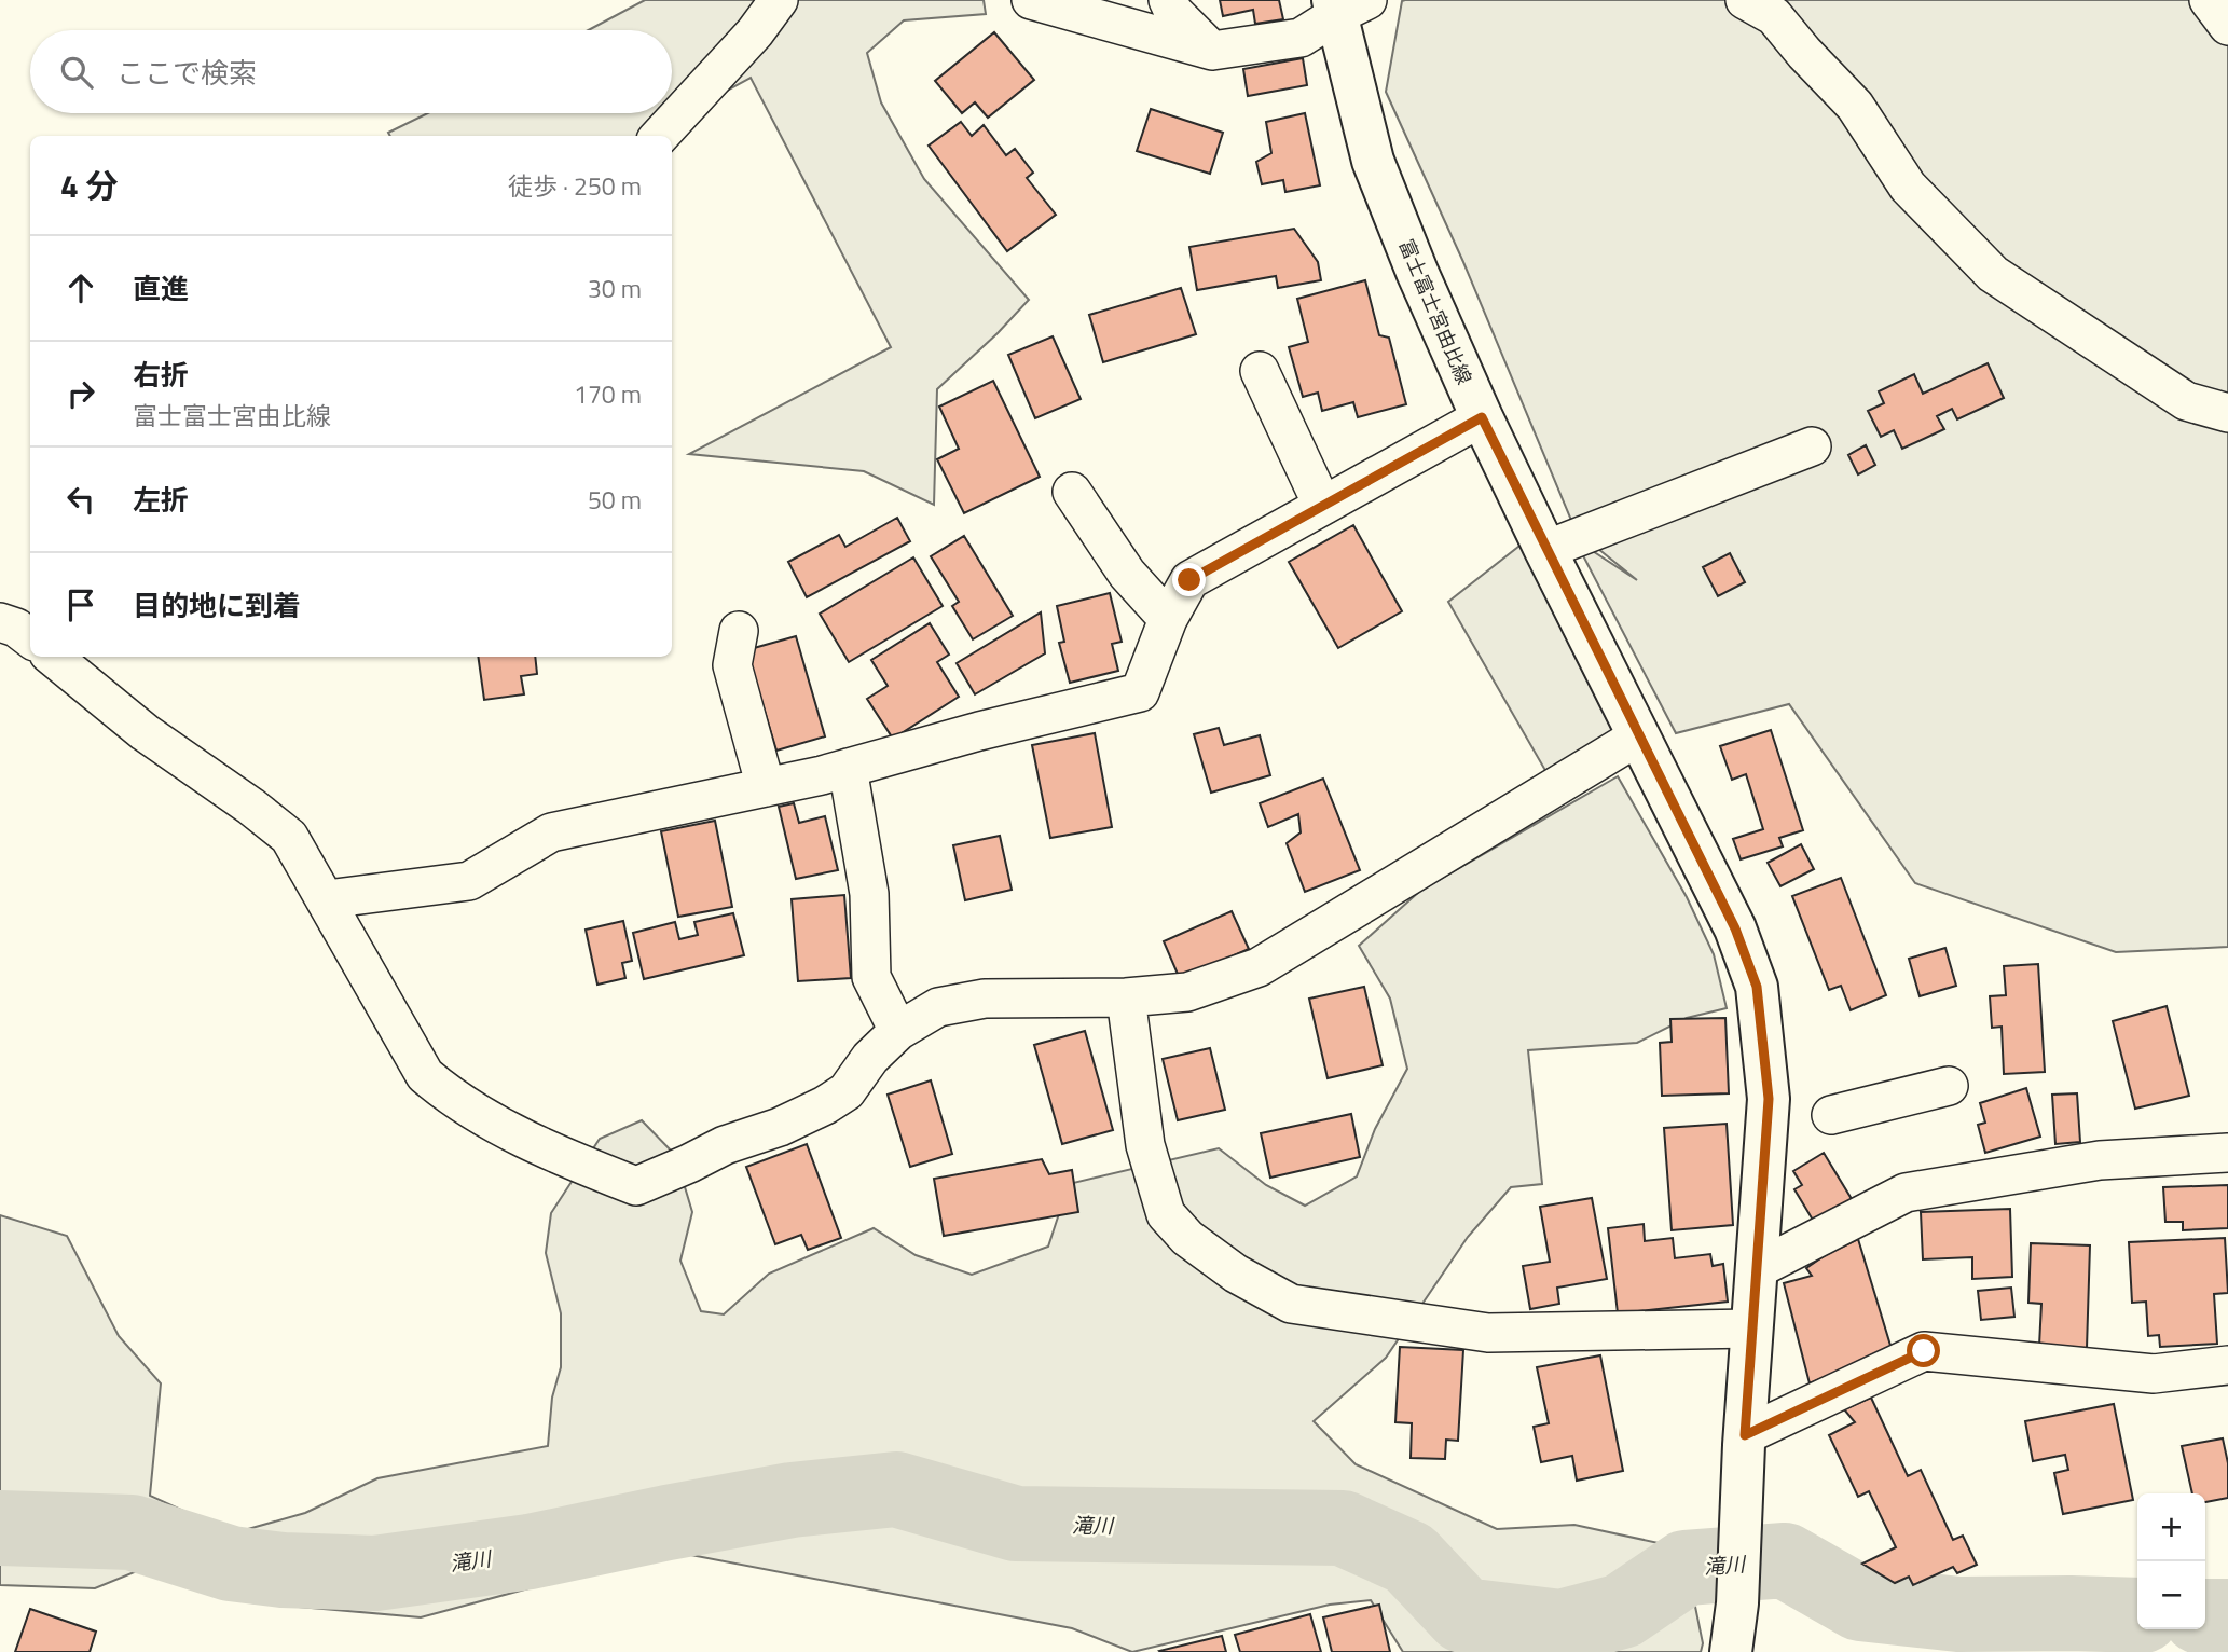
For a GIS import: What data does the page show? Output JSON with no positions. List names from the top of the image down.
{
  "streets": {
    "main road": ["富士富士宮由比線"]
  },
  "water": ["滝川"],
  "page": {
    "search": "ここで検索",
    "heading": ["4 分", "徒歩 · 250 m"],
    "list": [
      ["直進", "30 m"],
      ["右折", "富士富士宮由比線", "170 m"],
      ["左折", "50 m"],
      "目的地に到着"
    ],
    "map_buttons": ["+", "−"]
  }
}
